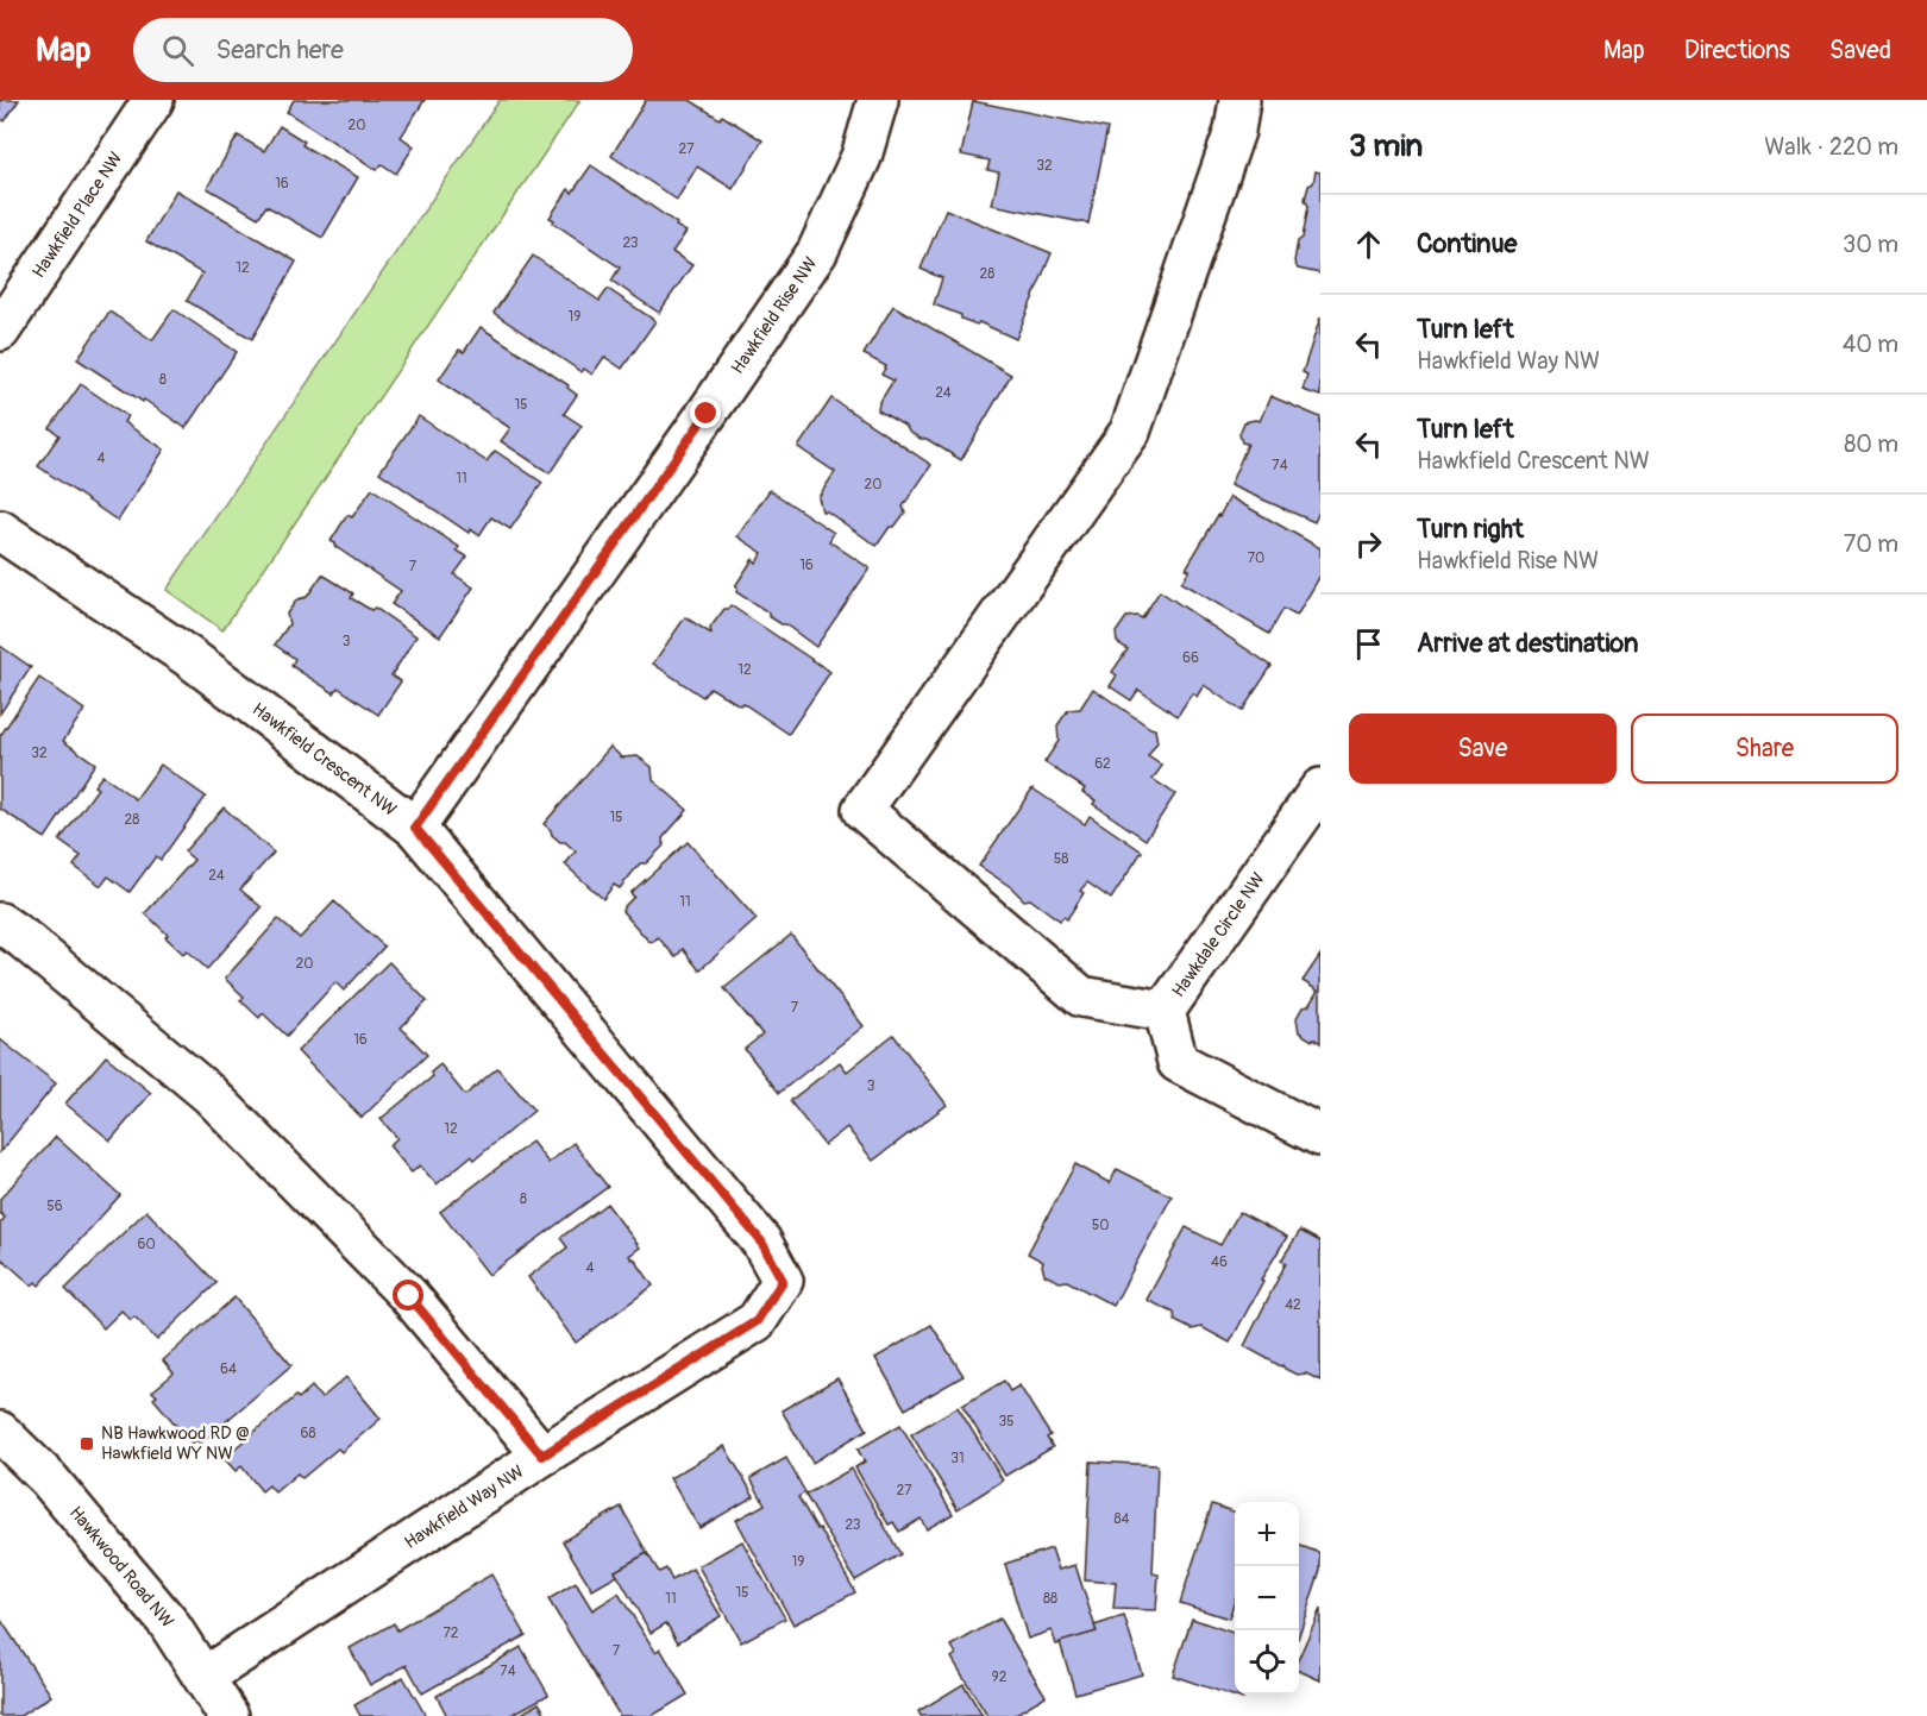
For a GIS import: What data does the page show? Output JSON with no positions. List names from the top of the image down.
{
  "streets": {
    "street": [
      "Hawkfield Place NW",
      "Hawkfield Rise NW",
      "Hawkfield Crescent NW",
      "Hawkdale Circle NW",
      "Hawkfield Way NW",
      "Hawkwood Road NW"
    ]
  },
  "crossings": [
    ["Hawkfield Rise NW", "Hawkfield Crescent NW"],
    ["Hawkfield Crescent NW", "Hawkfield Way NW"],
    ["Hawkfield Way NW", "Hawkwood Road NW"]
  ],
  "places": {
    "transit": ["NB Hawkwood RD @ Hawkfield WY NW"]
  },
  "house_numbers": [
    "20",
    "27",
    "32",
    "16",
    "23",
    "12",
    "28",
    "19",
    "8",
    "24",
    "15",
    "4",
    "74",
    "11",
    "20",
    "70",
    "16",
    "7",
    "3",
    "66",
    "12",
    "32",
    "62",
    "15",
    "28",
    "58",
    "24",
    "11",
    "20",
    "7",
    "16",
    "3",
    "12",
    "8",
    "56",
    "50",
    "60",
    "46",
    "4",
    "42",
    "64",
    "35",
    "68",
    "31",
    "27",
    "84",
    "23",
    "19",
    "15",
    "11",
    "88",
    "72",
    "7",
    "74",
    "92"
  ],
  "page": {
    "header": "Map",
    "search": "Search here",
    "nav": ["Map", "Directions", "Saved"],
    "heading": ["3 min", "Walk · 220 m"],
    "list": [
      ["Continue", "30 m"],
      ["Turn left", "Hawkfield Way NW", "40 m"],
      ["Turn left", "Hawkfield Crescent NW", "80 m"],
      ["Turn right", "Hawkfield Rise NW", "70 m"],
      "Arrive at destination"
    ],
    "buttons": ["Save", "Share"],
    "map_buttons": ["+", "−"]
  }
}
